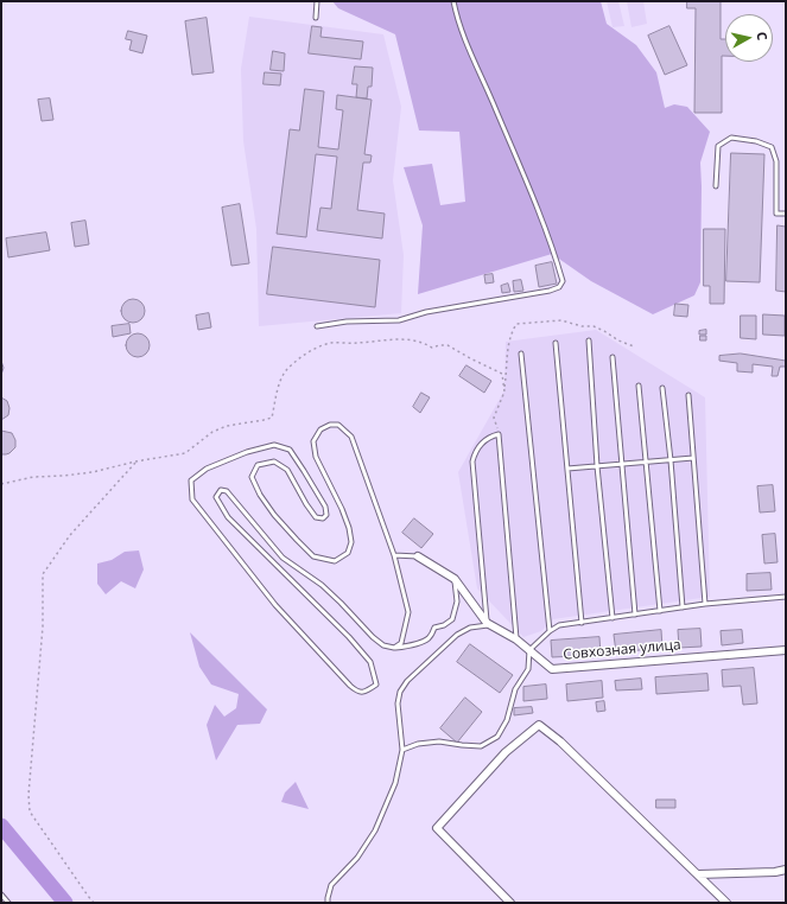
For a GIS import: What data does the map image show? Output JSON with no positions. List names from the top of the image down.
{
  "streets": {
    "street": ["Совхозная улица"]
  },
  "north": "right"
}
